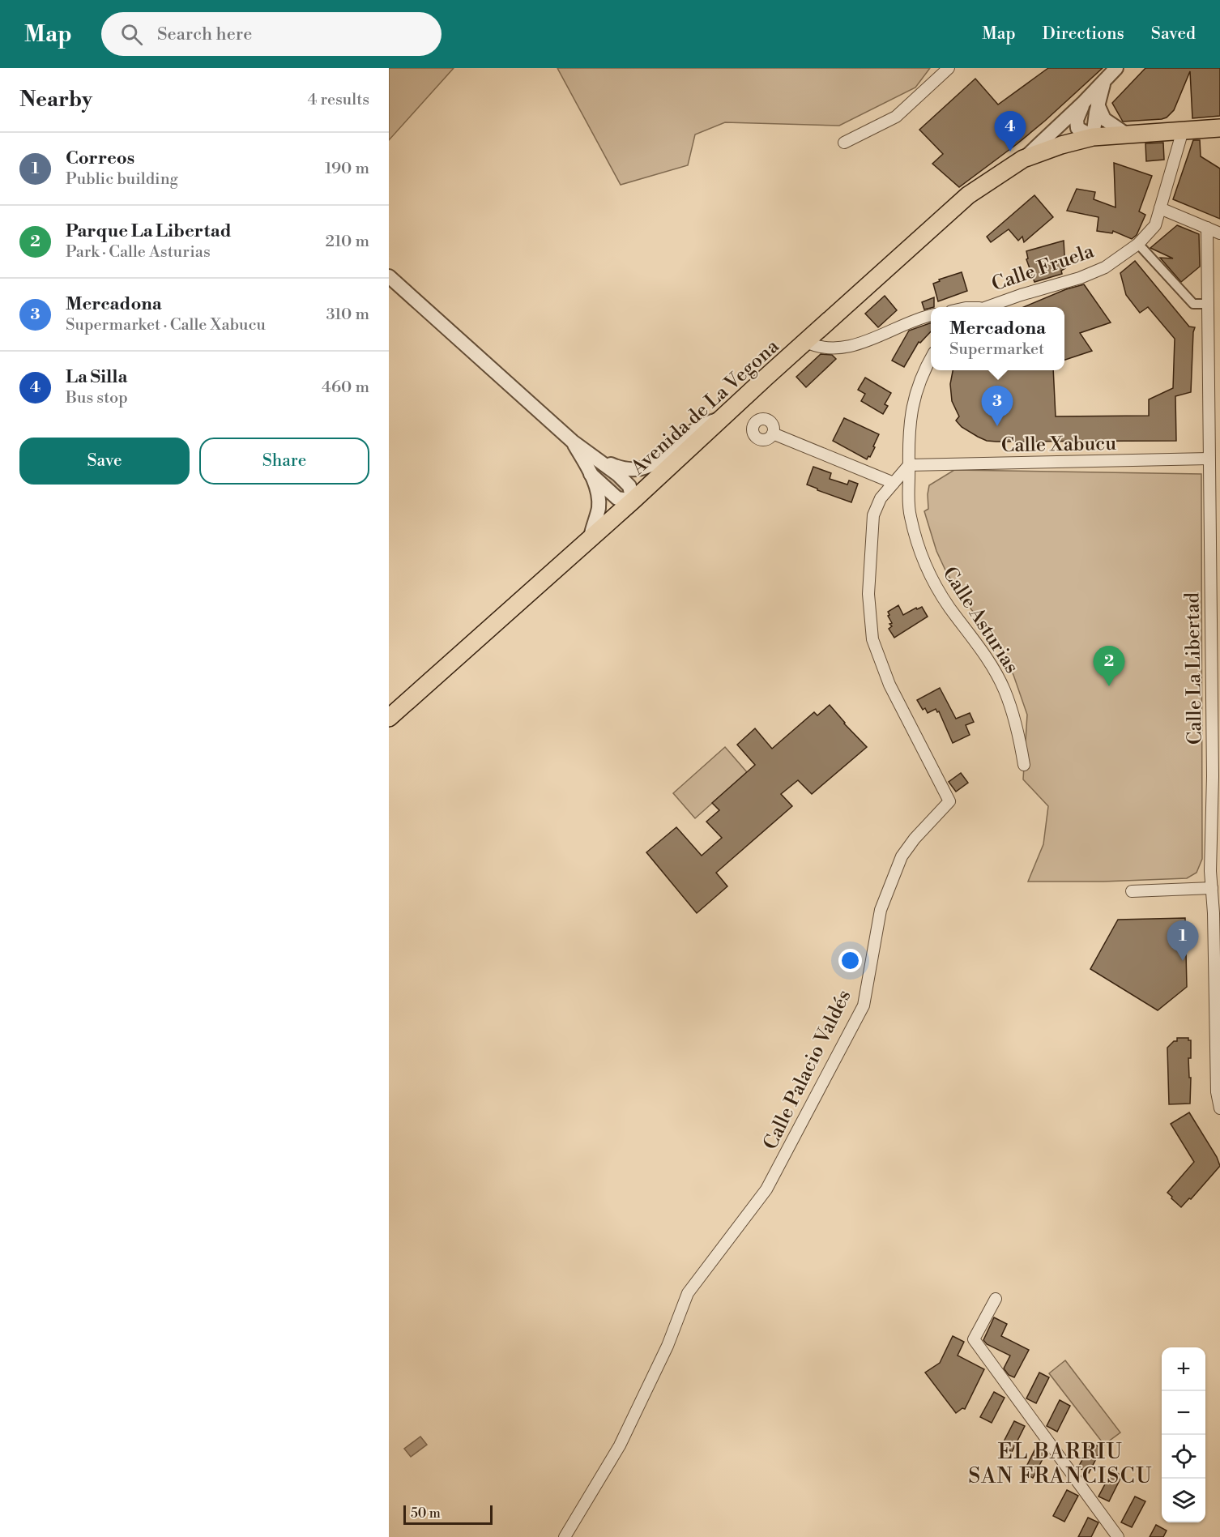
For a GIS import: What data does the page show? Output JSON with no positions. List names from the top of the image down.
{
  "streets": {
    "main road": ["Avenida de La Vegona"],
    "street": [
      "Calle Fruela",
      "Calle Xabucu",
      "Calle Asturias",
      "Calle La Libertad",
      "Calle Palacio Valdés"
    ]
  },
  "crossings": [
    ["Calle Fruela", "Avenida de La Vegona"],
    ["Calle Xabucu", "Calle Asturias"],
    ["Calle Xabucu", "Calle La Libertad"],
    ["Calle Xabucu", "Calle Palacio Valdés"],
    ["Calle Asturias", "Calle Palacio Valdés"]
  ],
  "districts": ["EL BARRIU SAN FRANCISCU"],
  "scale_bar": "50 m",
  "page": {
    "header": "Map",
    "search": "Search here",
    "nav": ["Map", "Directions", "Saved"],
    "heading": ["Nearby", "4 results"],
    "pins": [
      "4",
      "3",
      "2",
      "1"
    ],
    "list": [
      {
        "mark": "1",
        "name": "Correos",
        "note": "Public building",
        "value": "190 m"
      },
      {
        "mark": "2",
        "name": "Parque La Libertad",
        "note": "Park · Calle Asturias",
        "value": "210 m"
      },
      {
        "mark": "3",
        "name": "Mercadona",
        "note": "Supermarket · Calle Xabucu",
        "value": "310 m"
      },
      {
        "mark": "4",
        "name": "La Silla",
        "note": "Bus stop",
        "value": "460 m"
      }
    ],
    "popup": ["Mercadona", "Supermarket"],
    "buttons": ["Save", "Share"],
    "map_buttons": ["+", "−"],
    "scale": "50 m"
  }
}
